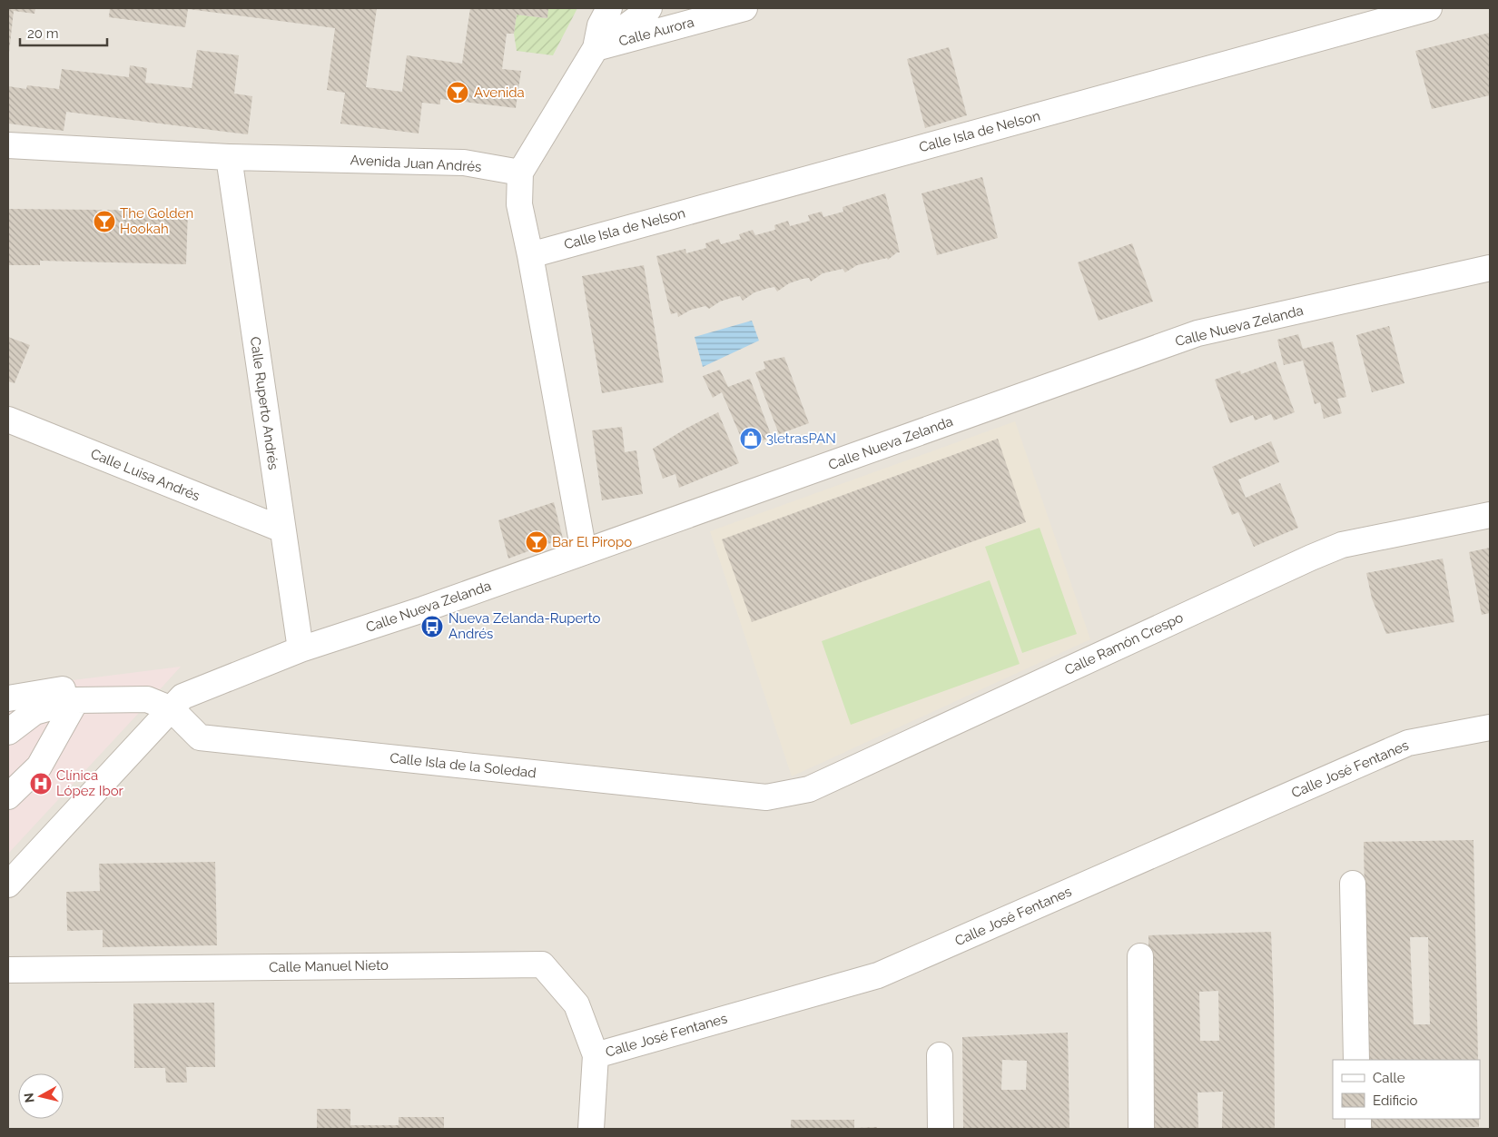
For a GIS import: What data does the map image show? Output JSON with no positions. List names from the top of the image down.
{
  "streets": {
    "street": [
      "Calle Aurora",
      "Calle Isla de Nelson",
      "Avenida Juan Andrés",
      "Calle Nueva Zelanda",
      "Calle Ruperto Andrés",
      "Calle Luisa Andrés",
      "Calle Ramón Crespo",
      "Calle Isla de la Soledad",
      "Calle José Fentanes",
      "Calle Manuel Nieto"
    ]
  },
  "crossings": [
    ["Avenida Juan Andrés", "Calle Ruperto Andrés"],
    ["Calle Nueva Zelanda", "Calle Ruperto Andrés"],
    ["Calle Nueva Zelanda", "Calle Isla de la Soledad"],
    ["Calle Ruperto Andrés", "Calle Luisa Andrés"],
    ["Calle Ramón Crespo", "Calle Isla de la Soledad"],
    ["Calle José Fentanes", "Calle Manuel Nieto"]
  ],
  "places": {
    "bar": ["Avenida", "The Golden Hookah", "Bar El Piropo"],
    "shop": ["3letrasPAN"],
    "bus stop": ["Nueva Zelanda-Ruperto Andrés"],
    "hospital": ["Clínica López Ibor"]
  },
  "legend": ["Calle", "Edificio"],
  "scale_bar": "20 m",
  "north": "left"
}
